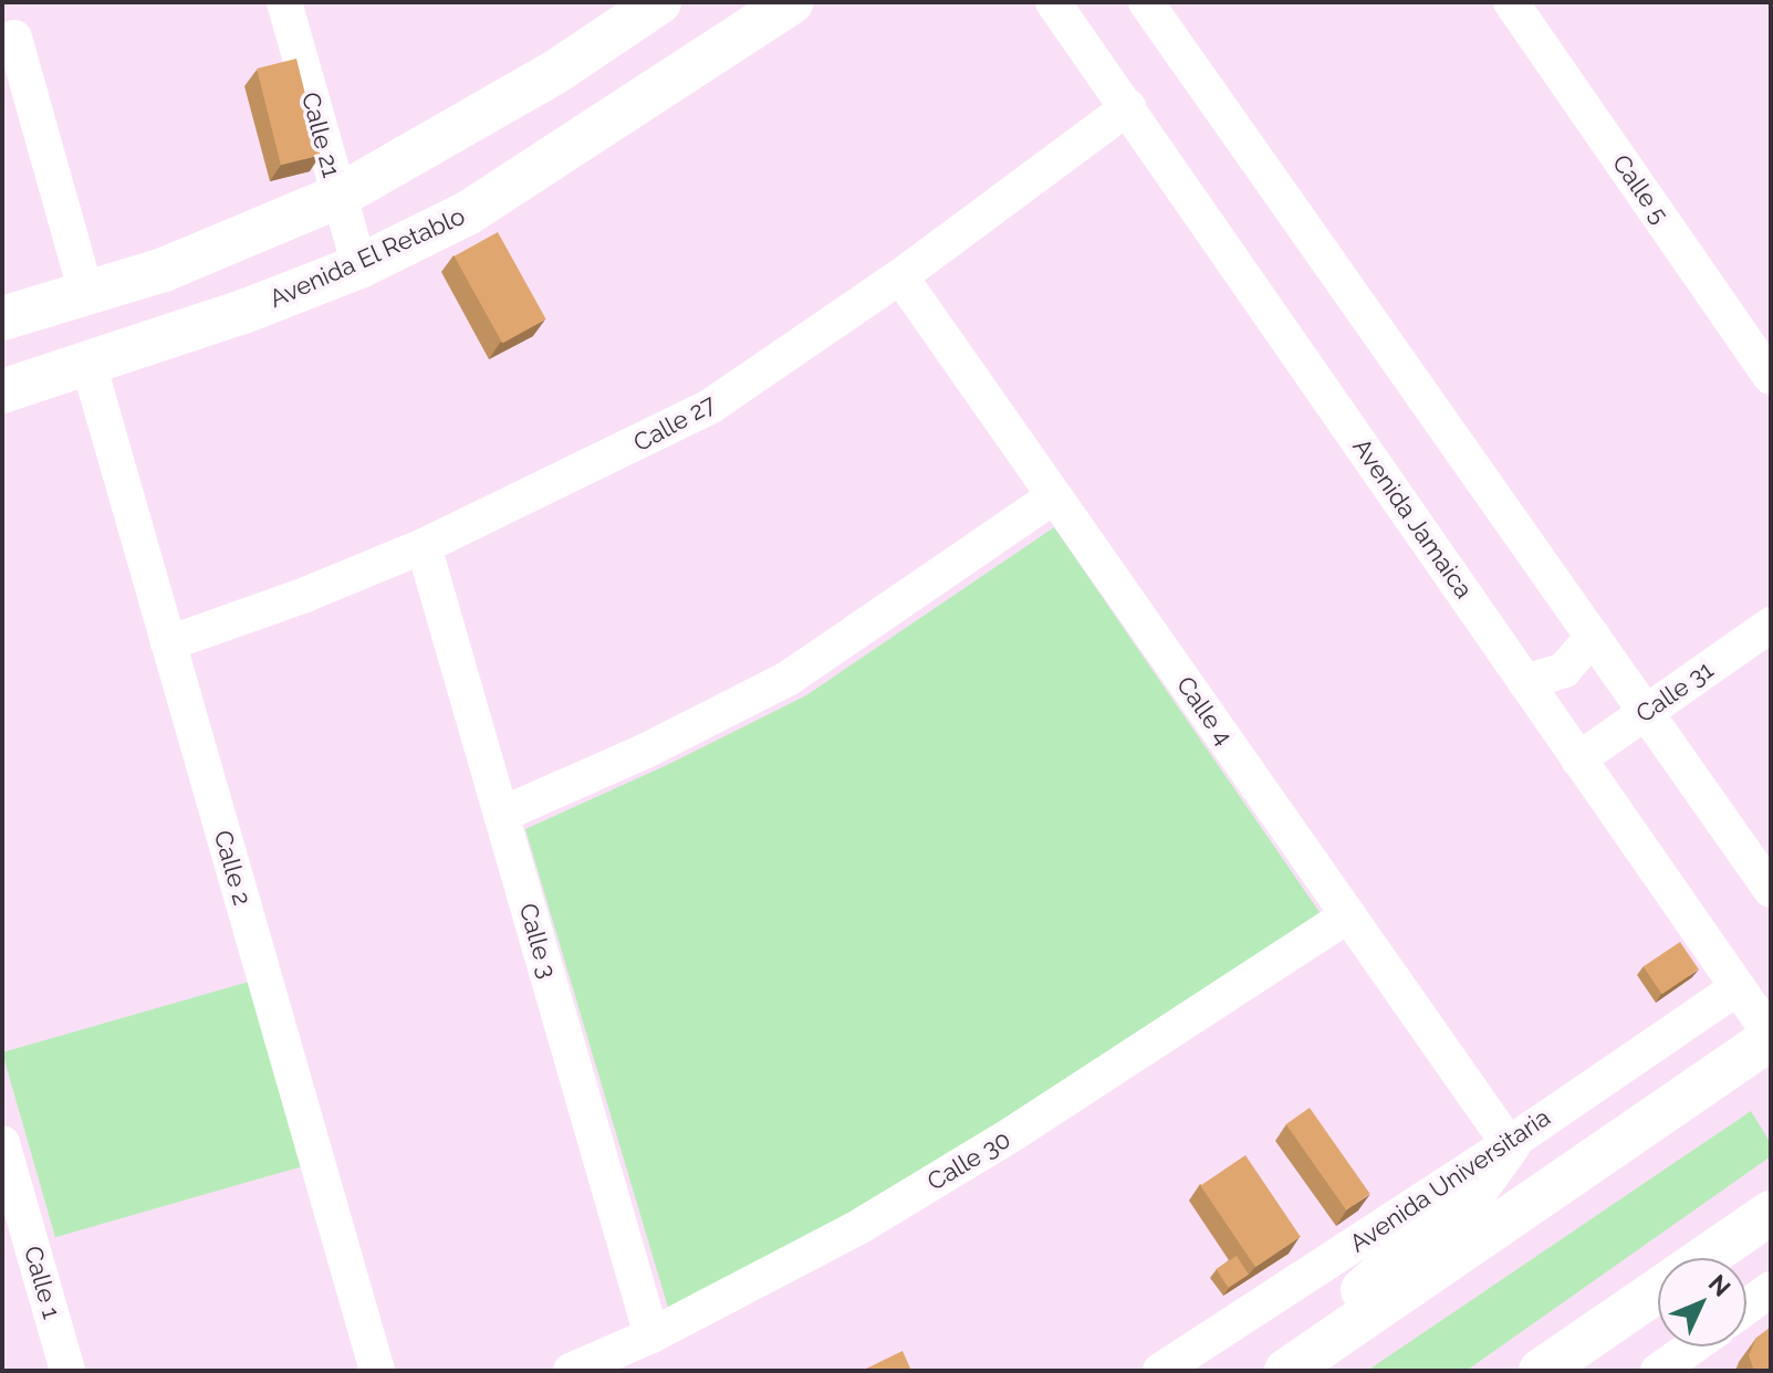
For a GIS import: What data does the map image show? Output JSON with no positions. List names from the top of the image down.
{
  "streets": {
    "main road": ["Avenida El Retablo"],
    "street": [
      "Calle 21",
      "Calle 5",
      "Calle 27",
      "Avenida Jamaica",
      "Calle 31",
      "Calle 4",
      "Calle 2",
      "Calle 3",
      "Calle 30",
      "Avenida Universitaria",
      "Calle 1"
    ]
  },
  "crossings": [
    ["Calle 21", "Avenida El Retablo"],
    ["Avenida El Retablo", "Calle 2"],
    ["Calle 27", "Avenida Jamaica"],
    ["Calle 27", "Calle 4"],
    ["Calle 27", "Calle 2"],
    ["Calle 27", "Calle 3"],
    ["Avenida Jamaica", "Calle 31"],
    ["Avenida Jamaica", "Avenida Universitaria"],
    ["Calle 4", "Calle 30"],
    ["Calle 4", "Avenida Universitaria"],
    ["Calle 3", "Calle 30"]
  ],
  "north": "top right"
}
